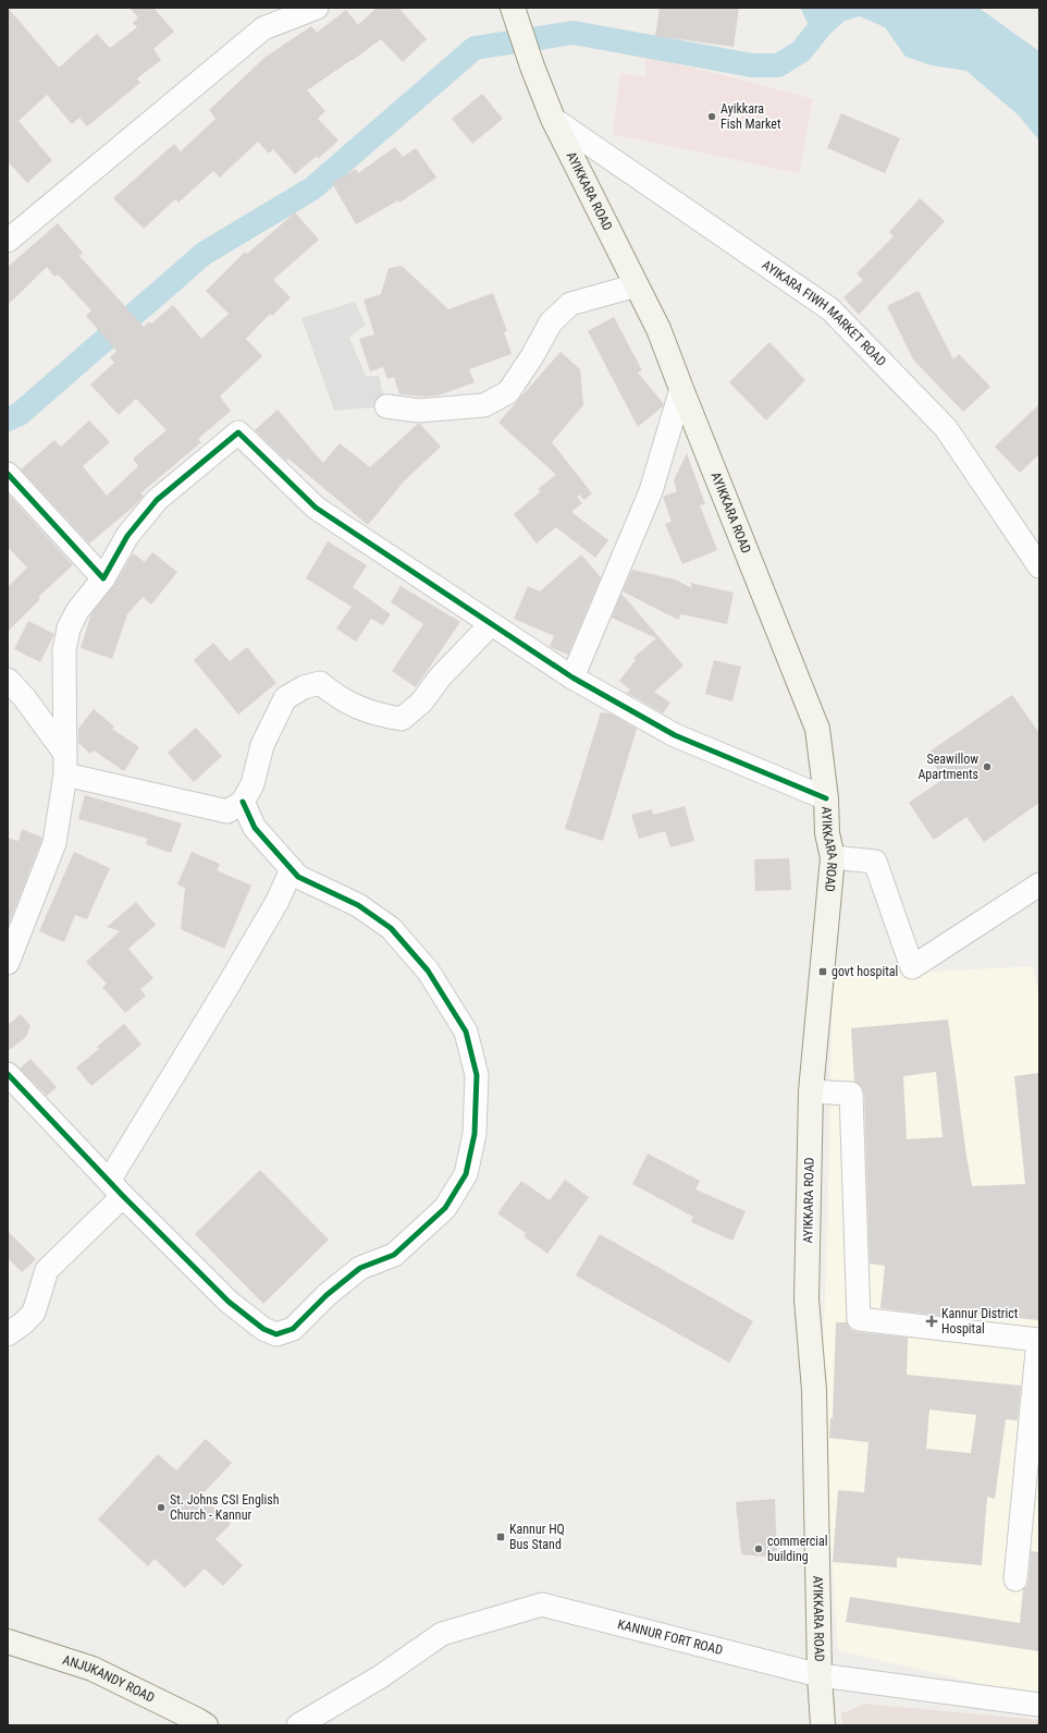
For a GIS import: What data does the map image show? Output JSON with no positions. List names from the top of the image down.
{
  "streets": {
    "main road": ["AYIKKARA ROAD", "ANJUKANDY ROAD"],
    "street": ["AYIKARA FIWH MARKET ROAD", "KANNUR FORT ROAD"]
  },
  "crossings": [
    ["AYIKKARA ROAD", "AYIKARA FIWH MARKET ROAD"],
    ["AYIKKARA ROAD", "KANNUR FORT ROAD"]
  ],
  "places": {
    "other": [
      "Ayikkara Fish Market",
      "Seawillow Apartments",
      "St. Johns CSI English Church - Kannur",
      "commercial building"
    ],
    "transit": ["govt hospital", "Kannur HQ Bus Stand"],
    "health": ["Kannur District Hospital"]
  }
}
